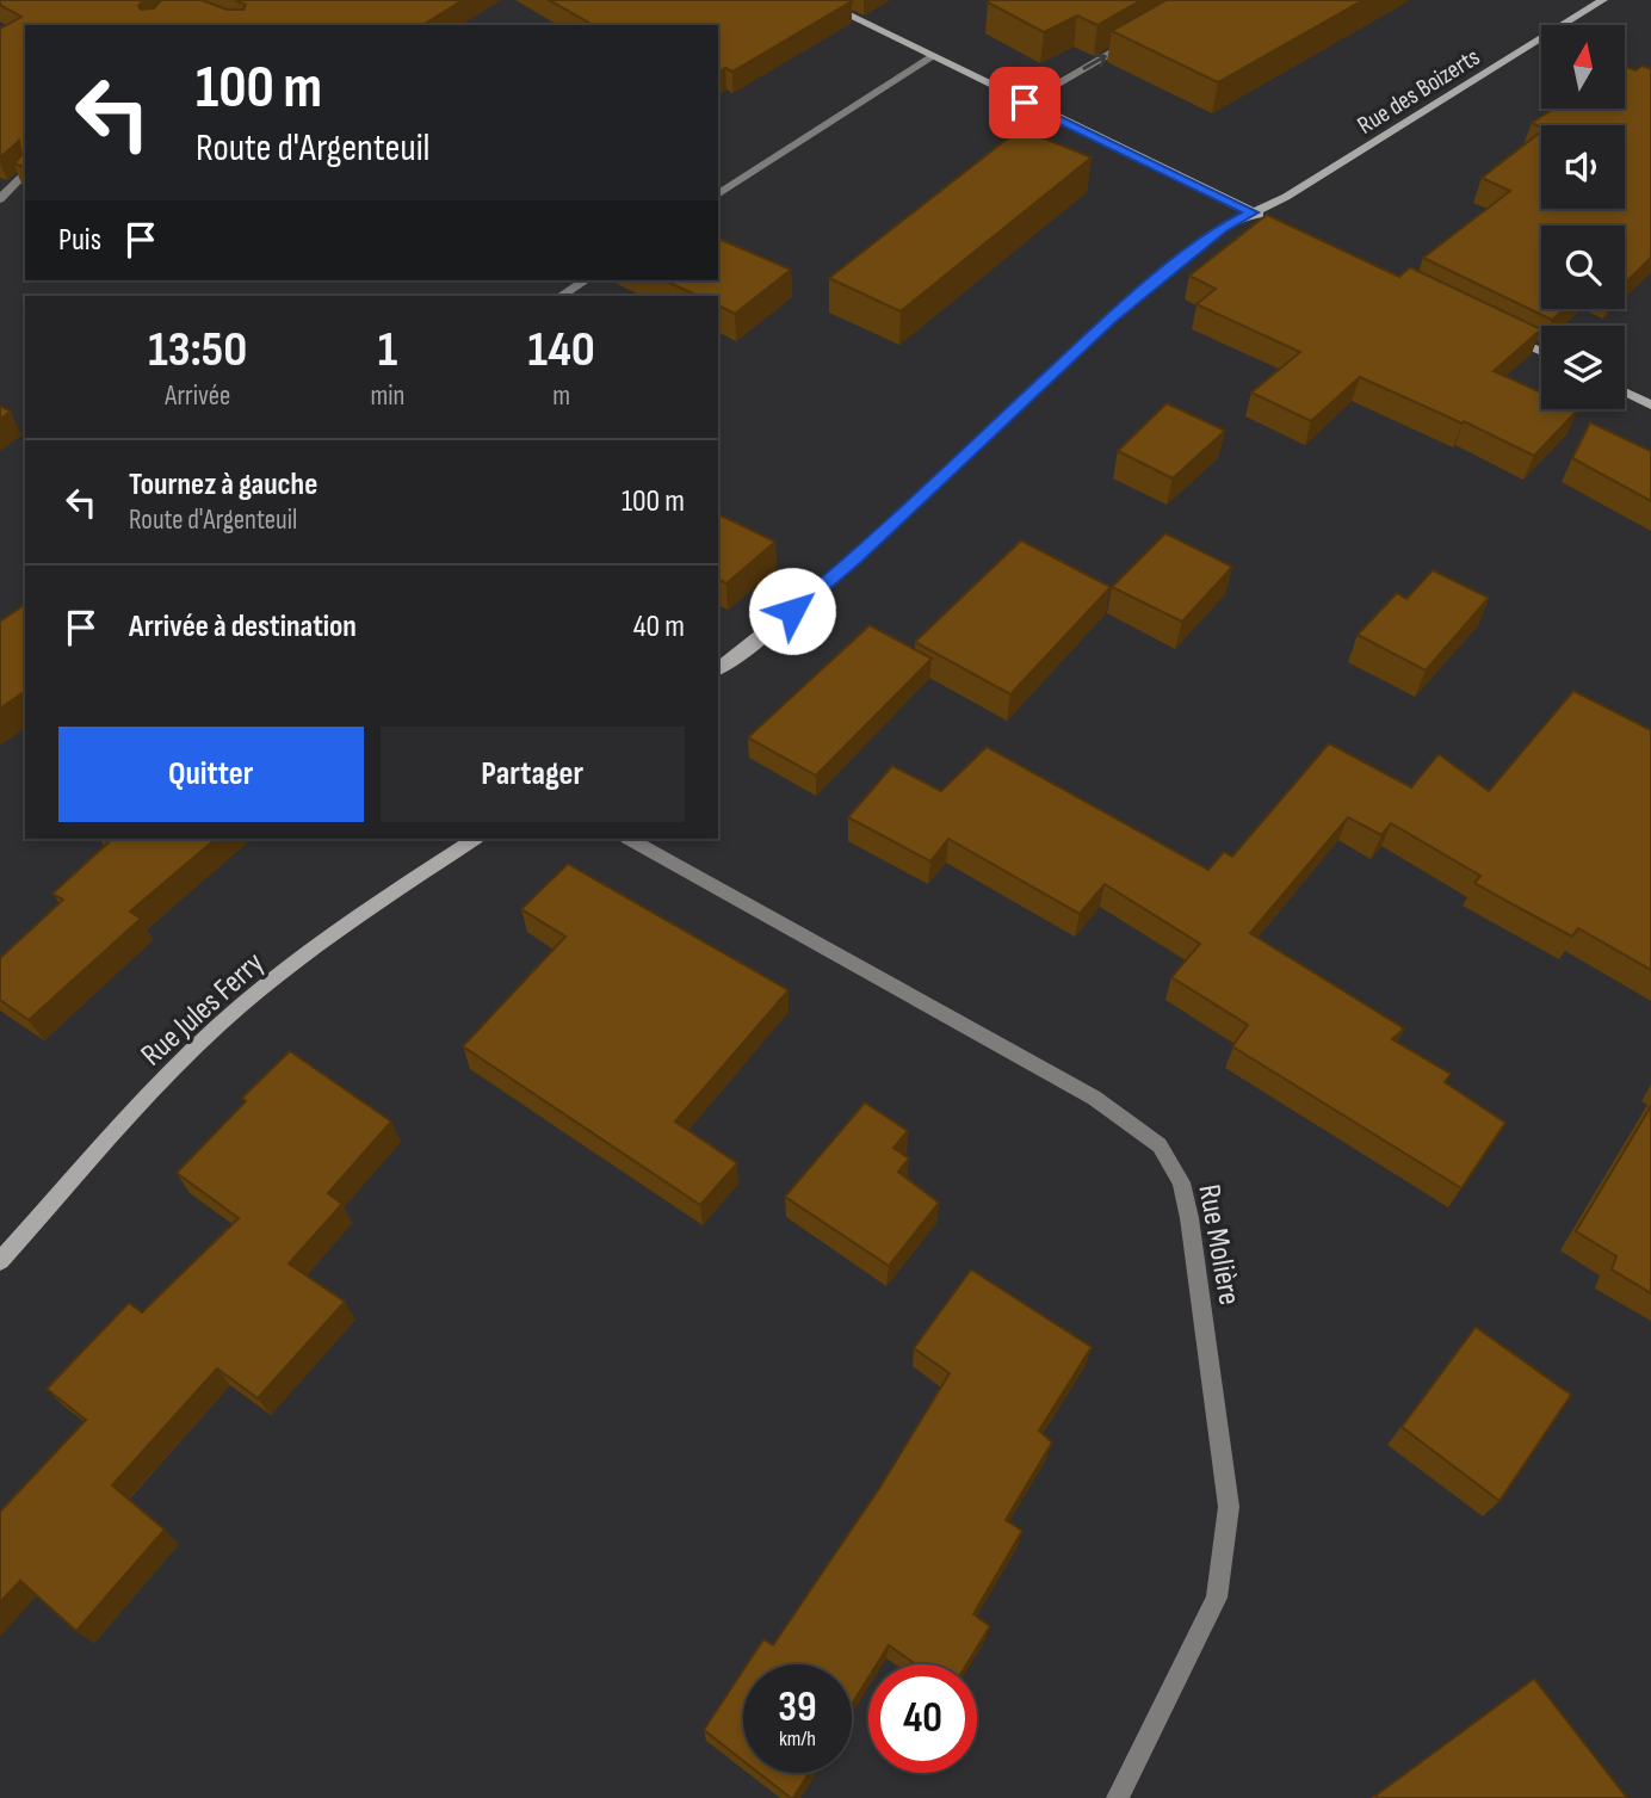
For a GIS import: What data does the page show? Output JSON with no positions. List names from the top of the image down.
{
  "streets": {
    "street": ["Rue des Boizerts", "Rue Jules Ferry", "Rue Molière"]
  },
  "north": "top",
  "page": {
    "turn": ["100 m", "Route d'Argenteuil"],
    "then": "Puis",
    "eta": [
      "13:50",
      "Arrivée",
      "1",
      "min",
      "140",
      "m"
    ],
    "list": [
      {
        "name": "Tournez à gauche",
        "note": "Route d'Argenteuil",
        "value": "100 m"
      },
      {
        "name": "Arrivée à destination",
        "value": "40 m"
      }
    ],
    "buttons": ["Quitter", "Partager"],
    "speed": "39 km/h",
    "limit": "40"
  }
}
